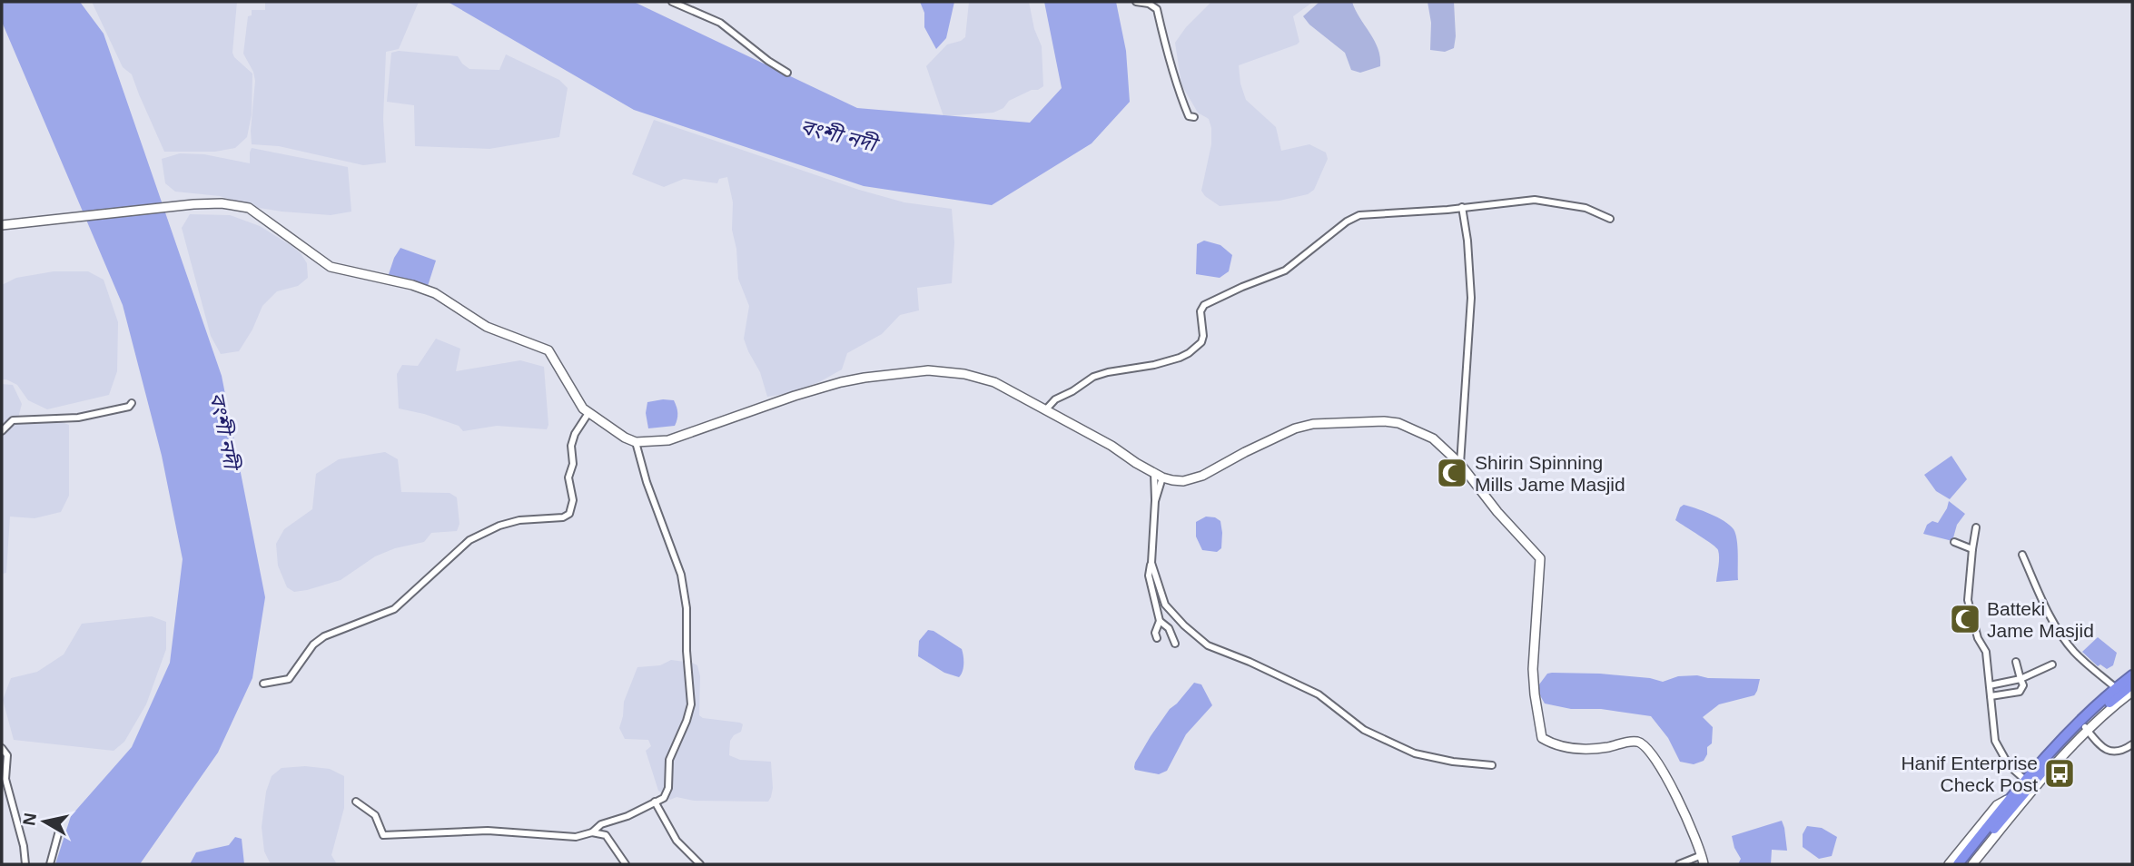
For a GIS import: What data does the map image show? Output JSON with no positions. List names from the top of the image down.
{
  "water": ["বংশী নদী"],
  "places": {
    "mosque": ["Shirin Spinning Mills Jame Masjid", "Batteki Jame Masjid"],
    "bus stop": ["Hanif Enterprise Check Post"]
  },
  "north": "left"
}
